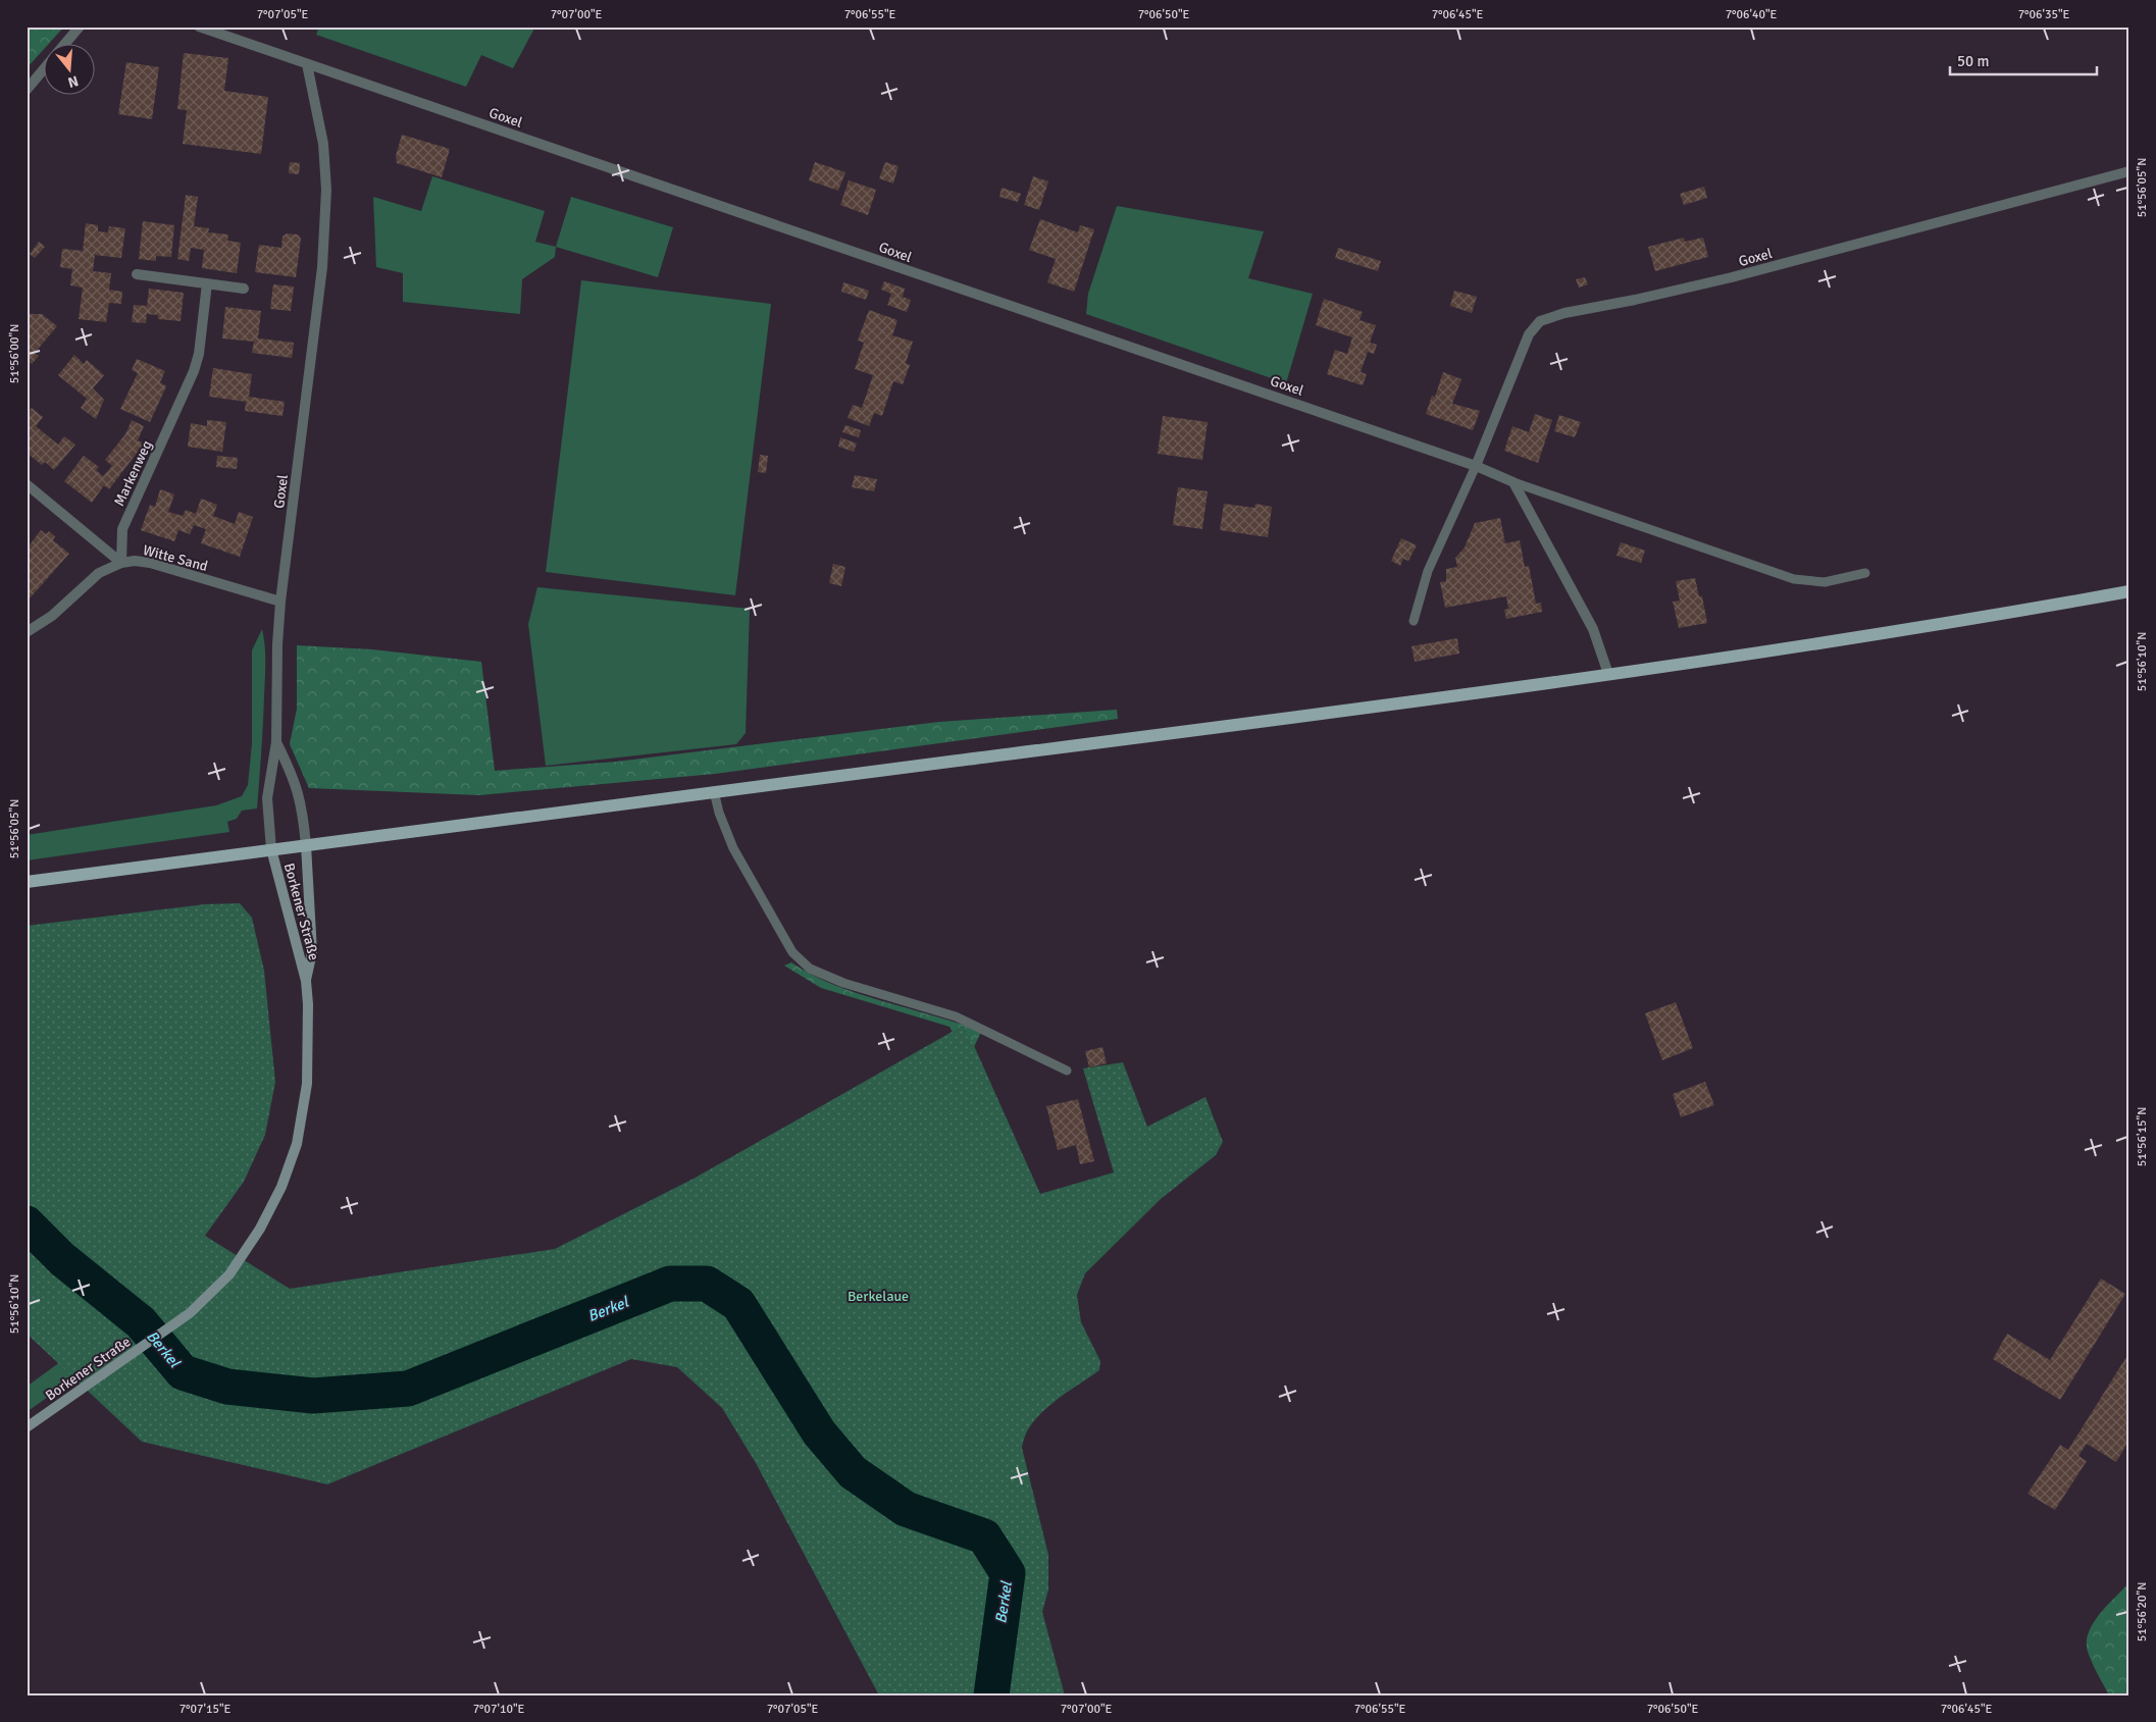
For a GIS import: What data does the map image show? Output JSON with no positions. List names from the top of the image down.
{
  "streets": {
    "street": [
      "Goxel",
      "Markenweg",
      "Witte Sand",
      "Borkener Straße"
    ]
  },
  "crossings": [
    ["Goxel", "Witte Sand"],
    ["Goxel", "Borkener Straße"],
    ["Markenweg", "Witte Sand"]
  ],
  "water": ["Berkel"],
  "parks": ["Berkelaue"],
  "scale_bar": "50 m",
  "north": "bottom",
  "coordinates": [
    "7°07'05\"E",
    "7°07'00\"E",
    "7°06'55\"E",
    "7°06'50\"E",
    "7°06'45\"E",
    "7°06'40\"E",
    "7°06'35\"E",
    "51°56'05\"N",
    "51°56'00\"N",
    "51°56'10\"N",
    "51°56'15\"N",
    "51°56'20\"N",
    "7°07'15\"E",
    "7°07'10\"E"
  ]
}
